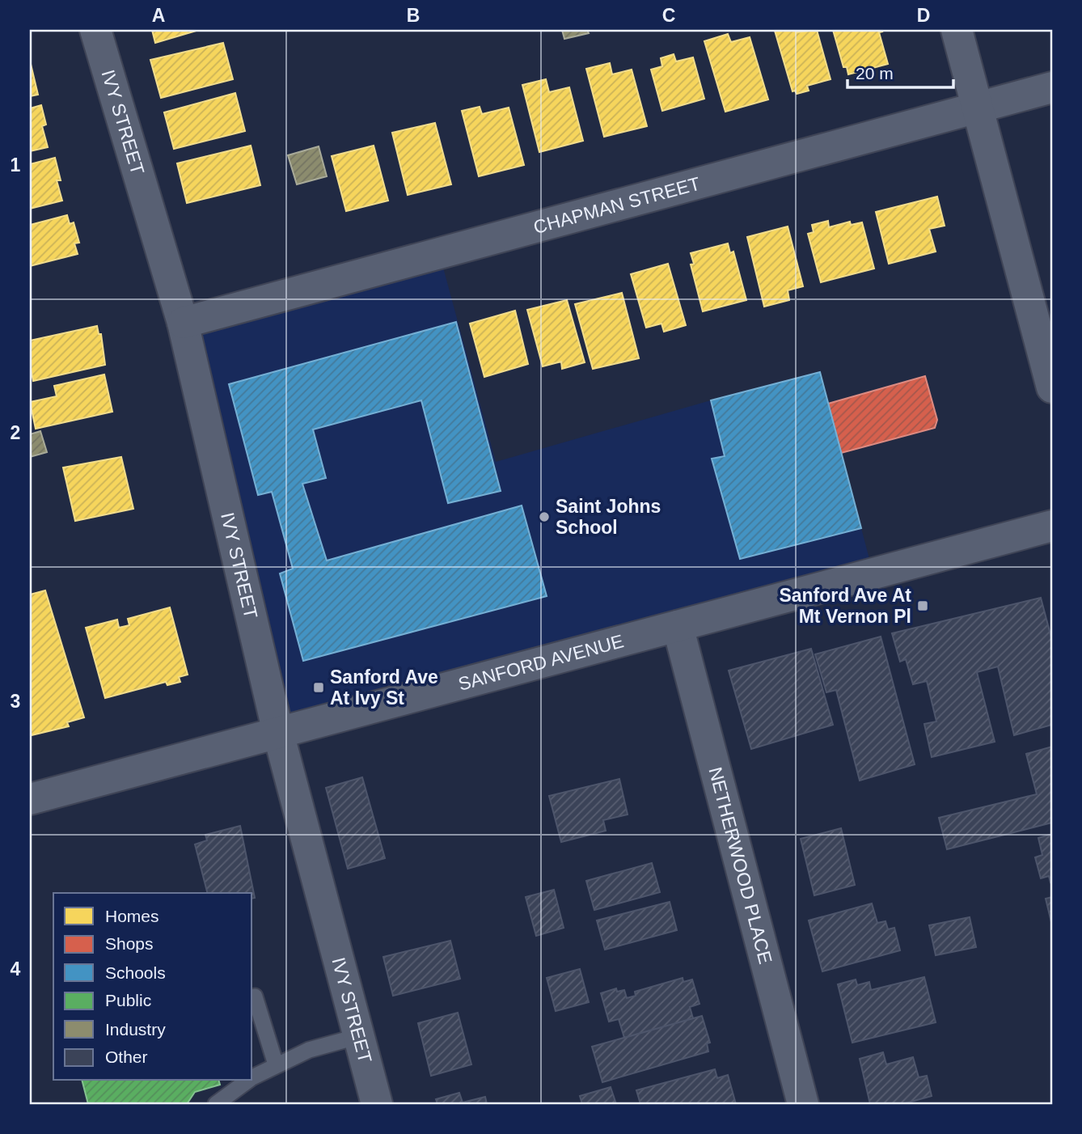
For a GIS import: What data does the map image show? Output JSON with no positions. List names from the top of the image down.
{
  "streets": {
    "street": [
      "IVY STREET",
      "CHAPMAN STREET",
      "SANFORD AVENUE",
      "NETHERWOOD PLACE"
    ]
  },
  "crossings": [
    ["IVY STREET", "CHAPMAN STREET"],
    ["IVY STREET", "SANFORD AVENUE"],
    ["SANFORD AVENUE", "NETHERWOOD PLACE"]
  ],
  "places": {
    "other": ["Saint Johns School"],
    "transit": ["Sanford Ave At Mt Vernon Pl", "Sanford Ave At Ivy St"]
  },
  "legend": [
    "Homes",
    "Shops",
    "Schools",
    "Public",
    "Industry",
    "Other"
  ],
  "scale_bar": "20 m",
  "grid": {
    "columns": [
      "A",
      "B",
      "C",
      "D"
    ],
    "rows": [
      "1",
      "2",
      "3",
      "4"
    ]
  }
}
